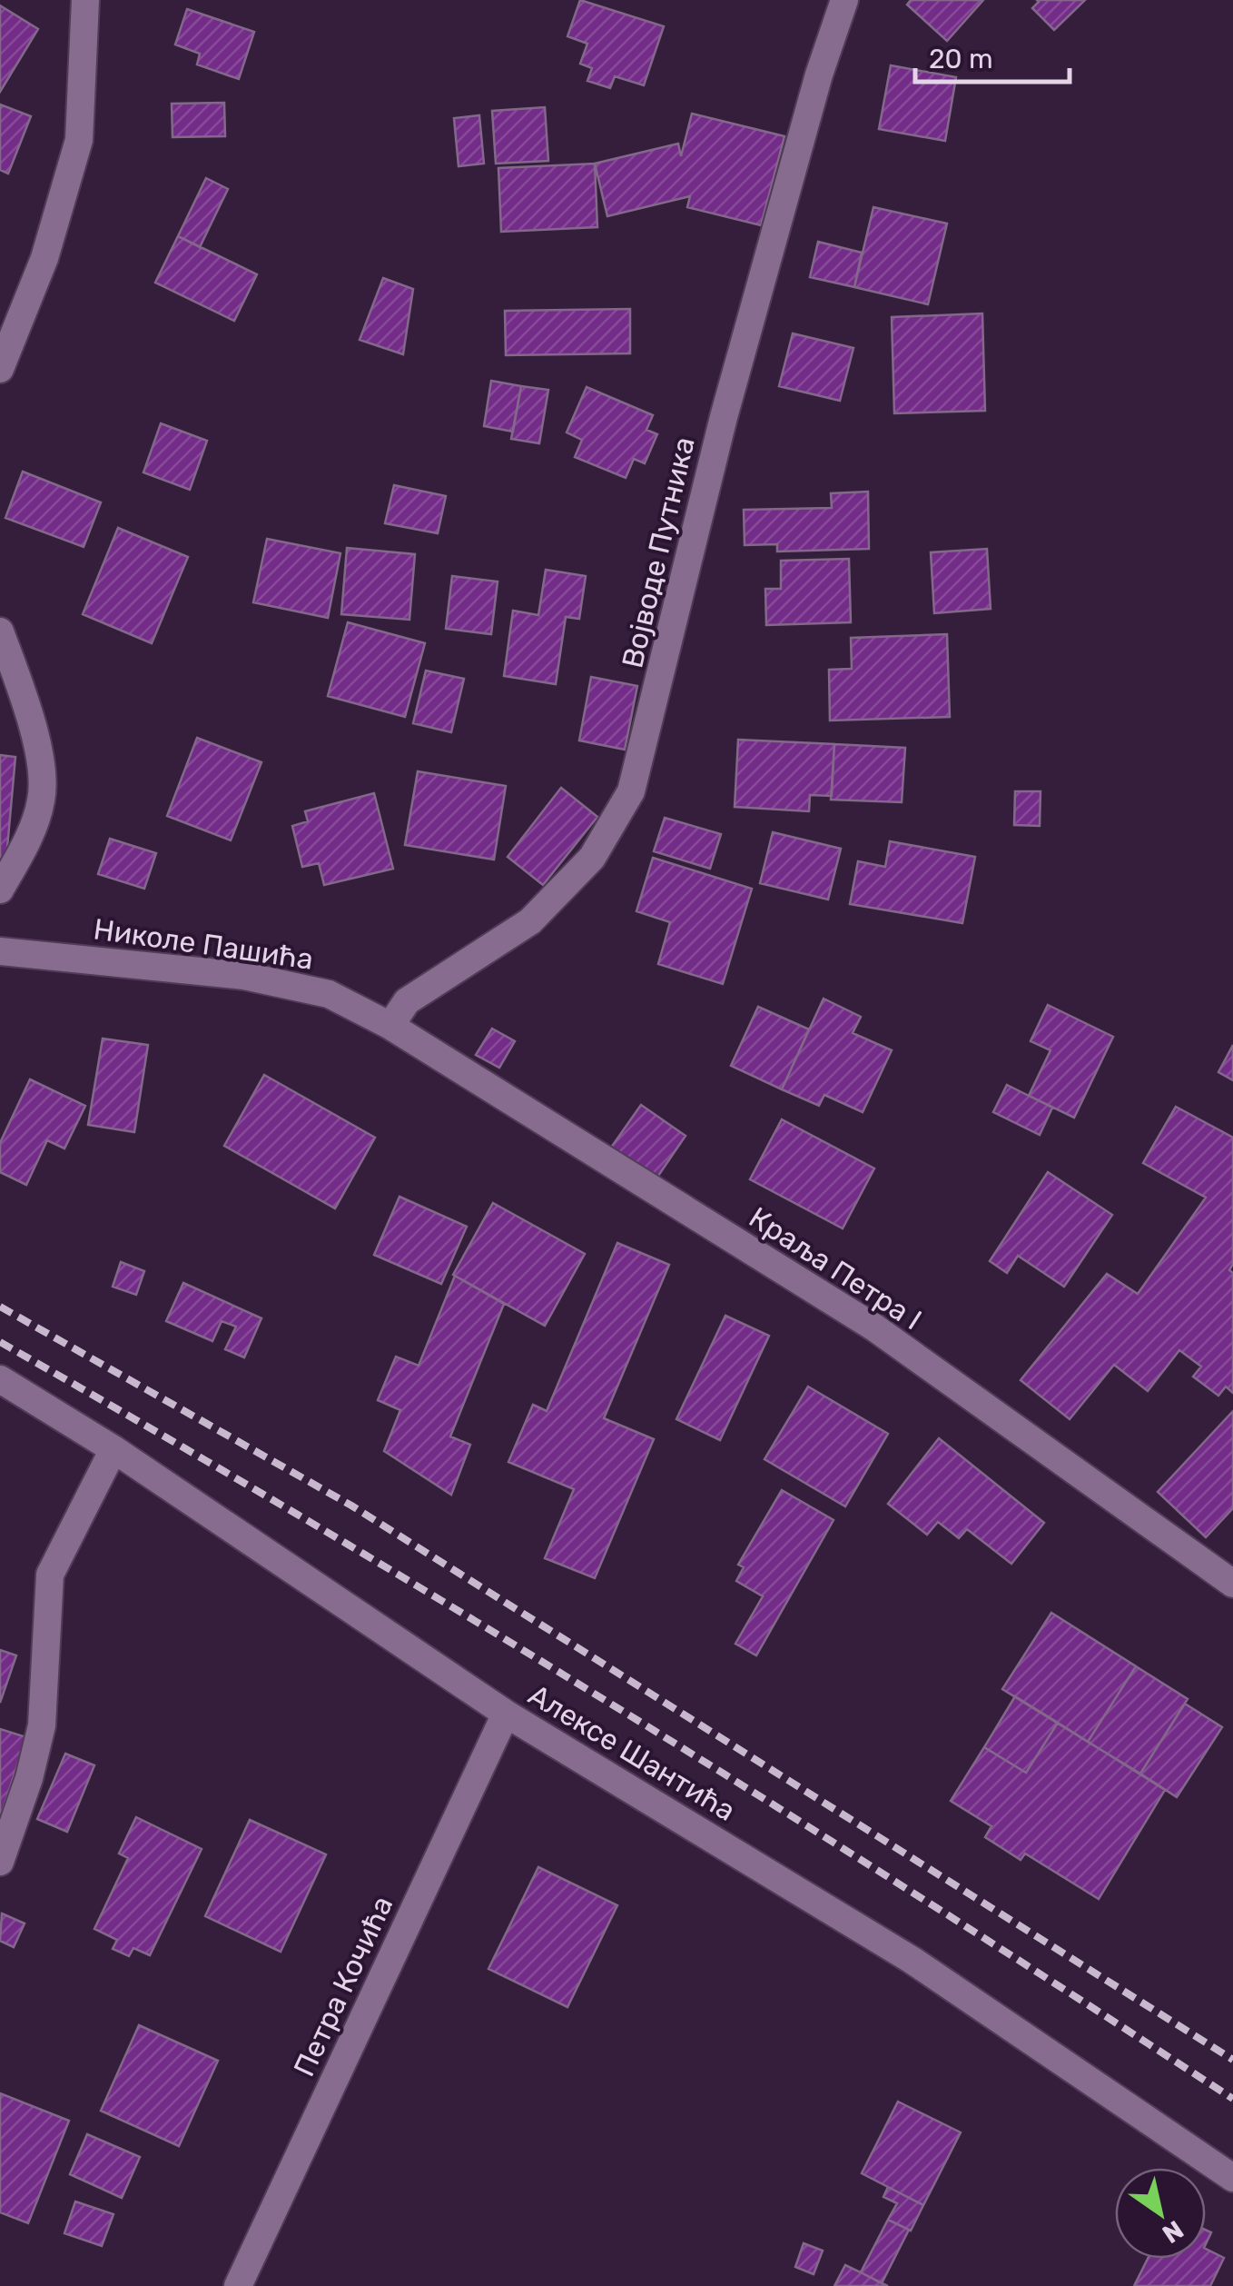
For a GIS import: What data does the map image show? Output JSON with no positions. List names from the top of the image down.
{
  "streets": {
    "street": [
      "Војводе Путника",
      "Николе Пашића",
      "Краља Петра I",
      "Алексе Шантића",
      "Петра Кочића"
    ]
  },
  "crossings": [
    ["Војводе Путника", "Николе Пашића"],
    ["Војводе Путника", "Краља Петра I"],
    ["Николе Пашића", "Краља Петра I"],
    ["Алексе Шантића", "Петра Кочића"]
  ],
  "scale_bar": "20 m",
  "north": "bottom right"
}
